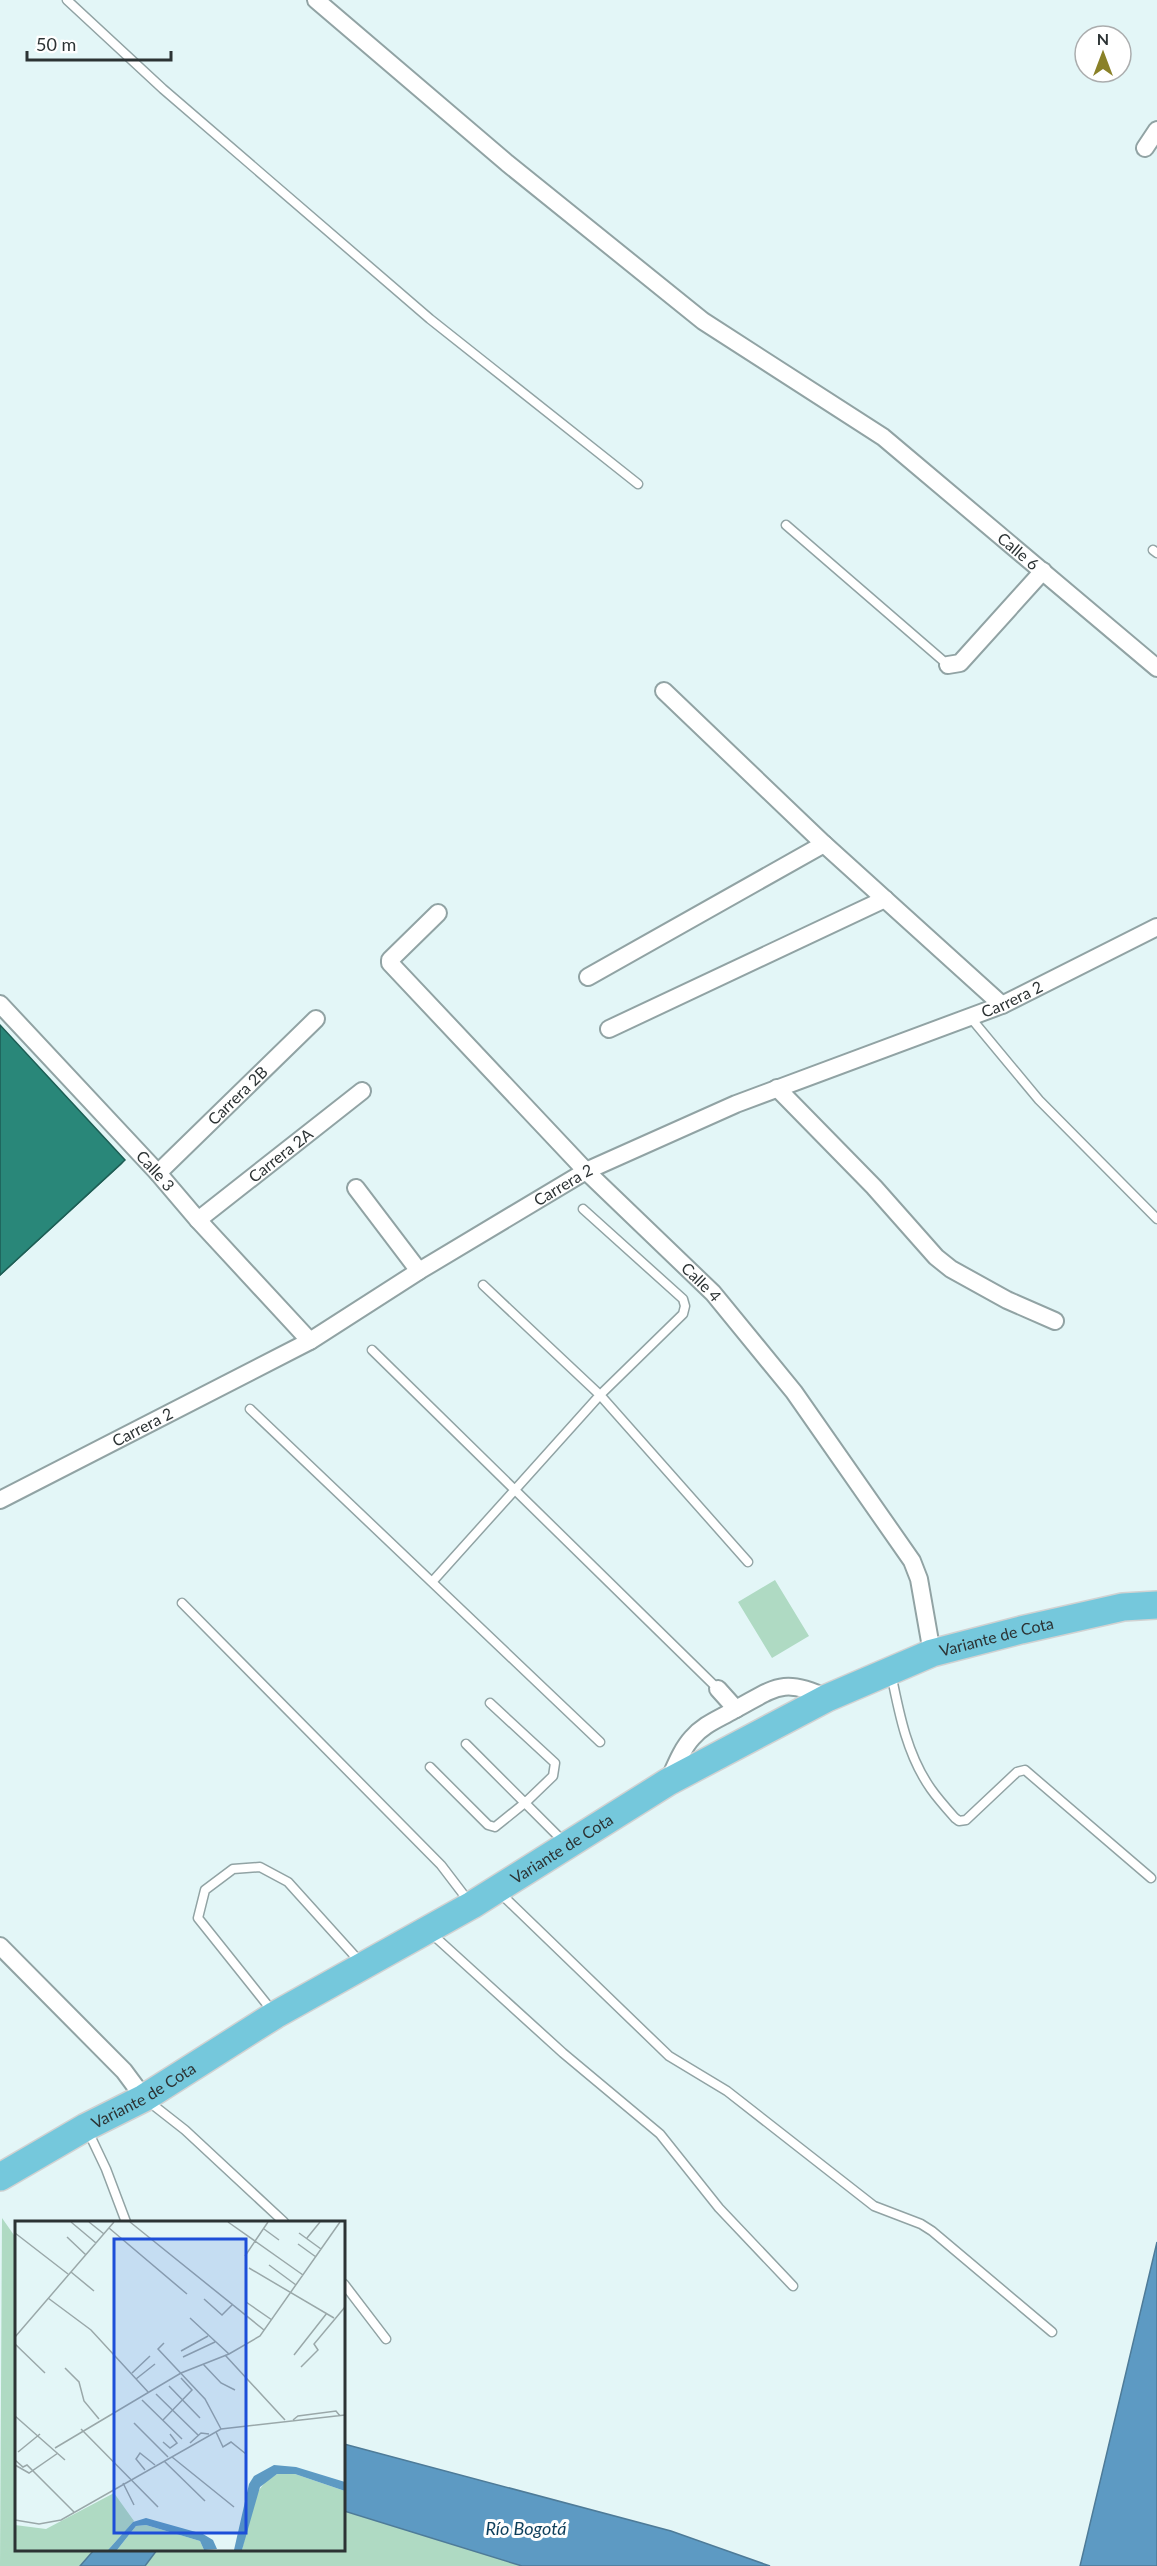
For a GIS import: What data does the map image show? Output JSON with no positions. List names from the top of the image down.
{
  "streets": {
    "main road": ["Variante de Cota"],
    "street": [
      "Calle 6",
      "Carrera 2",
      "Carrera 2B",
      "Carrera 2A",
      "Calle 3",
      "Calle 4"
    ]
  },
  "crossings": [
    ["Carrera 2", "Calle 3"],
    ["Carrera 2", "Calle 4"],
    ["Carrera 2B", "Calle 3"],
    ["Carrera 2A", "Calle 3"],
    ["Calle 4", "Variante de Cota"]
  ],
  "water": ["Río Bogotá"],
  "scale_bar": "50 m",
  "north": "top"
}
